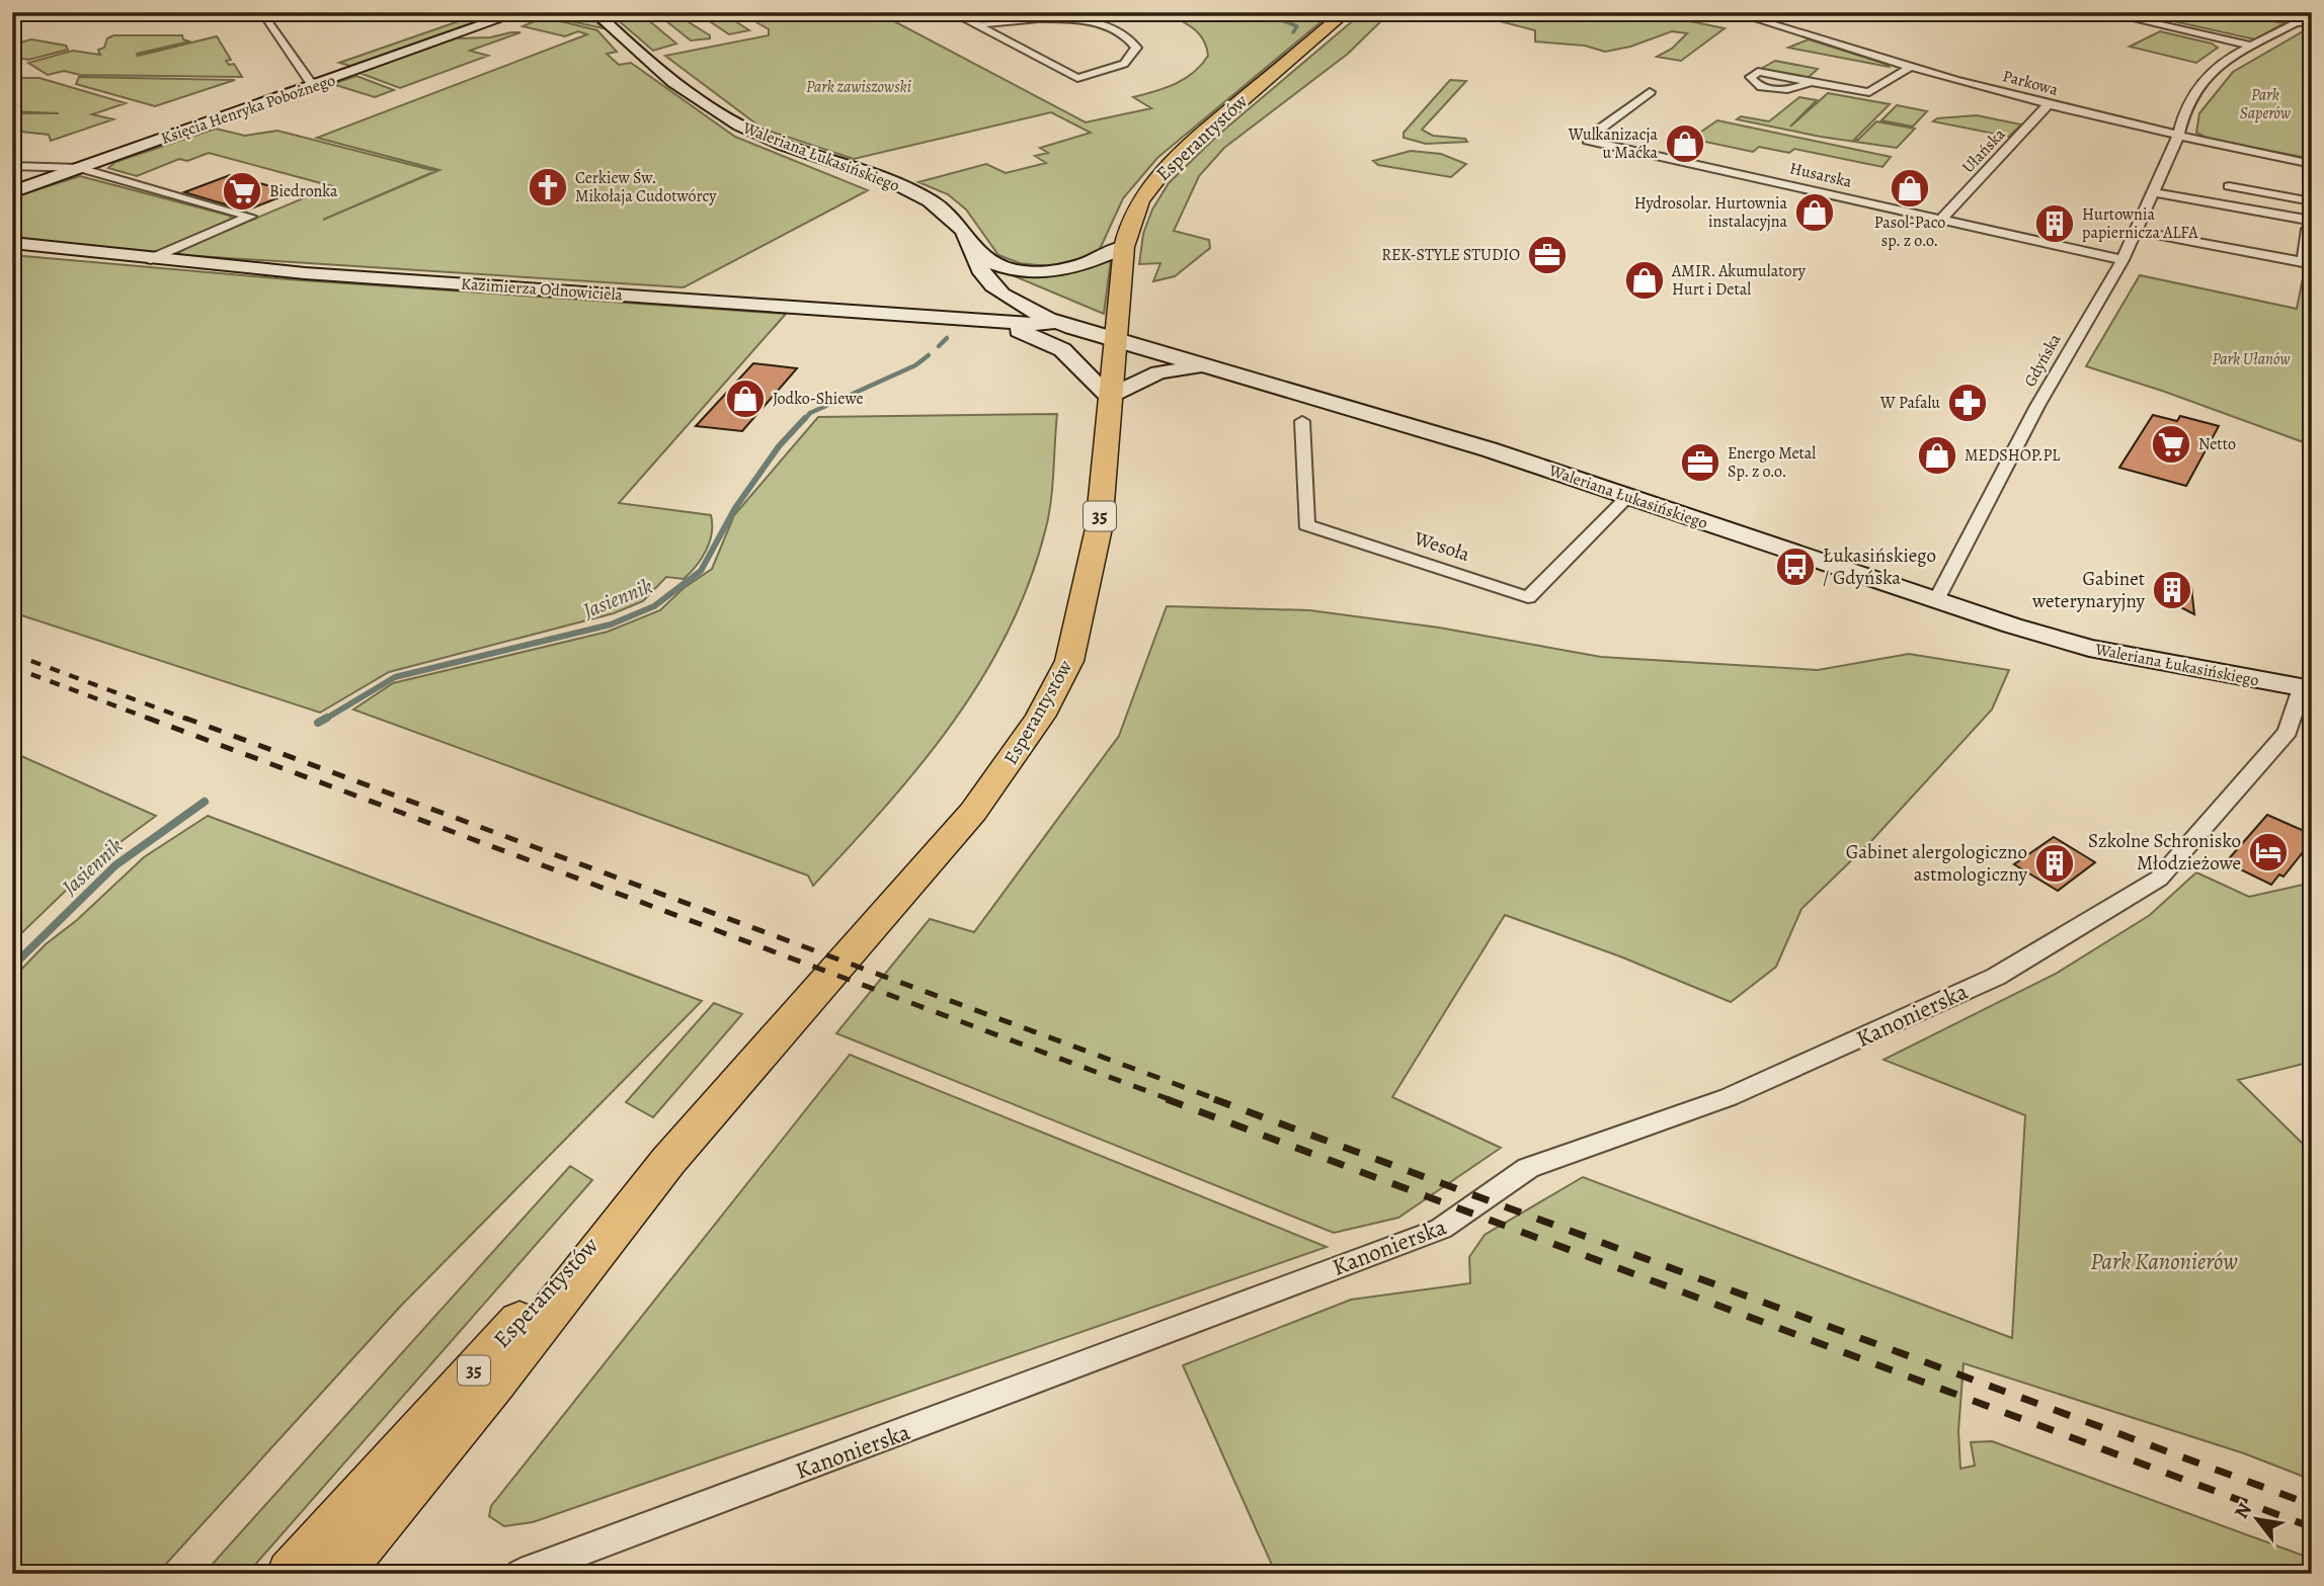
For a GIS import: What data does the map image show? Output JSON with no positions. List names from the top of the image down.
{
  "streets": {
    "main road": ["Esperantystów", "35"],
    "street": [
      "Parkowa",
      "Księcia Henryka Pobożnego",
      "Ułańska",
      "Waleriana Łukasińskiego",
      "Husarska",
      "Kazimierza Odnowiciela",
      "Gdyńska",
      "Wesoła",
      "Kanonierska"
    ]
  },
  "crossings": [
    ["Parkowa", "Ułańska"],
    ["Parkowa", "Gdyńska"],
    ["Esperantystów", "Waleriana Łukasińskiego"],
    ["Ułańska", "Husarska"],
    ["Waleriana Łukasińskiego", "Kazimierza Odnowiciela"],
    ["Waleriana Łukasińskiego", "Gdyńska"],
    ["Waleriana Łukasińskiego", "Wesoła"],
    ["Waleriana Łukasińskiego", "Kanonierska"],
    ["Husarska", "Gdyńska"]
  ],
  "water": ["Jasiennik"],
  "parks": [
    "Park zawiszowski",
    "Park Saperów",
    "Park Ułanów",
    "Park Kanonierów"
  ],
  "places": {
    "shop": [
      "Wulkanizacja u Maćka",
      "Pasol-Paco sp. z o.o.",
      "Hydrosolar. Hurtownia instalacyjna",
      "AMIR. Akumulatory Hurt i Detal",
      "Jodko-Shiewe",
      "MEDSHOP.PL"
    ],
    "church": ["Cerkiew Św. Mikołaja Cudotwórcy"],
    "supermarket": ["Biedronka", "Netto"],
    "building": ["Hurtownia papiernicza ALFA", "Gabinet weterynaryjny", "Gabinet alergologiczno astmologiczny"],
    "office": ["REK-STYLE STUDIO", "Energo Metal Sp. z o.o."],
    "pharmacy": ["W Pafalu"],
    "bus stop": ["Łukasińskiego / Gdyńska"],
    "hotel": ["Szkolne Schronisko Młodzieżowe"]
  },
  "north": "top left"
}
